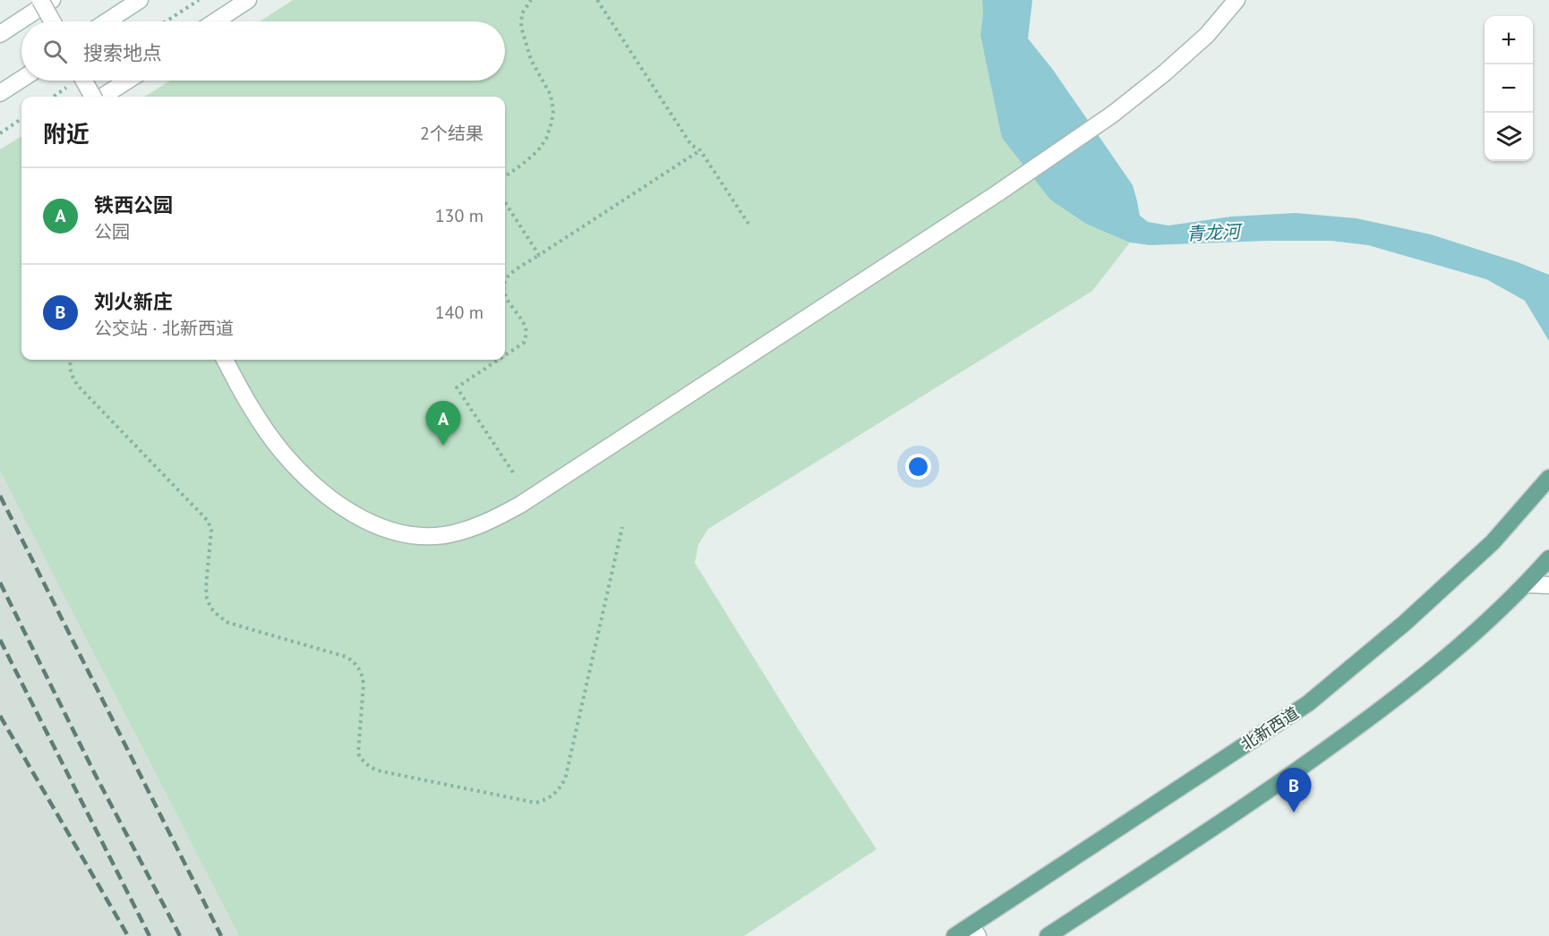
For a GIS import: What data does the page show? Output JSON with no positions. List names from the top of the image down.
{
  "streets": {
    "main road": ["北新西道"]
  },
  "water": ["青龙河"],
  "page": {
    "map_buttons": ["+", "−"],
    "search": "搜索地点",
    "heading": ["附近", "2个结果"],
    "list": [
      {
        "mark": "A",
        "name": "铁西公园",
        "note": "公园",
        "value": "130 m"
      },
      {
        "mark": "B",
        "name": "刘火新庄",
        "note": "公交站 · 北新西道",
        "value": "140 m"
      }
    ],
    "pins": ["A", "B"]
  }
}
